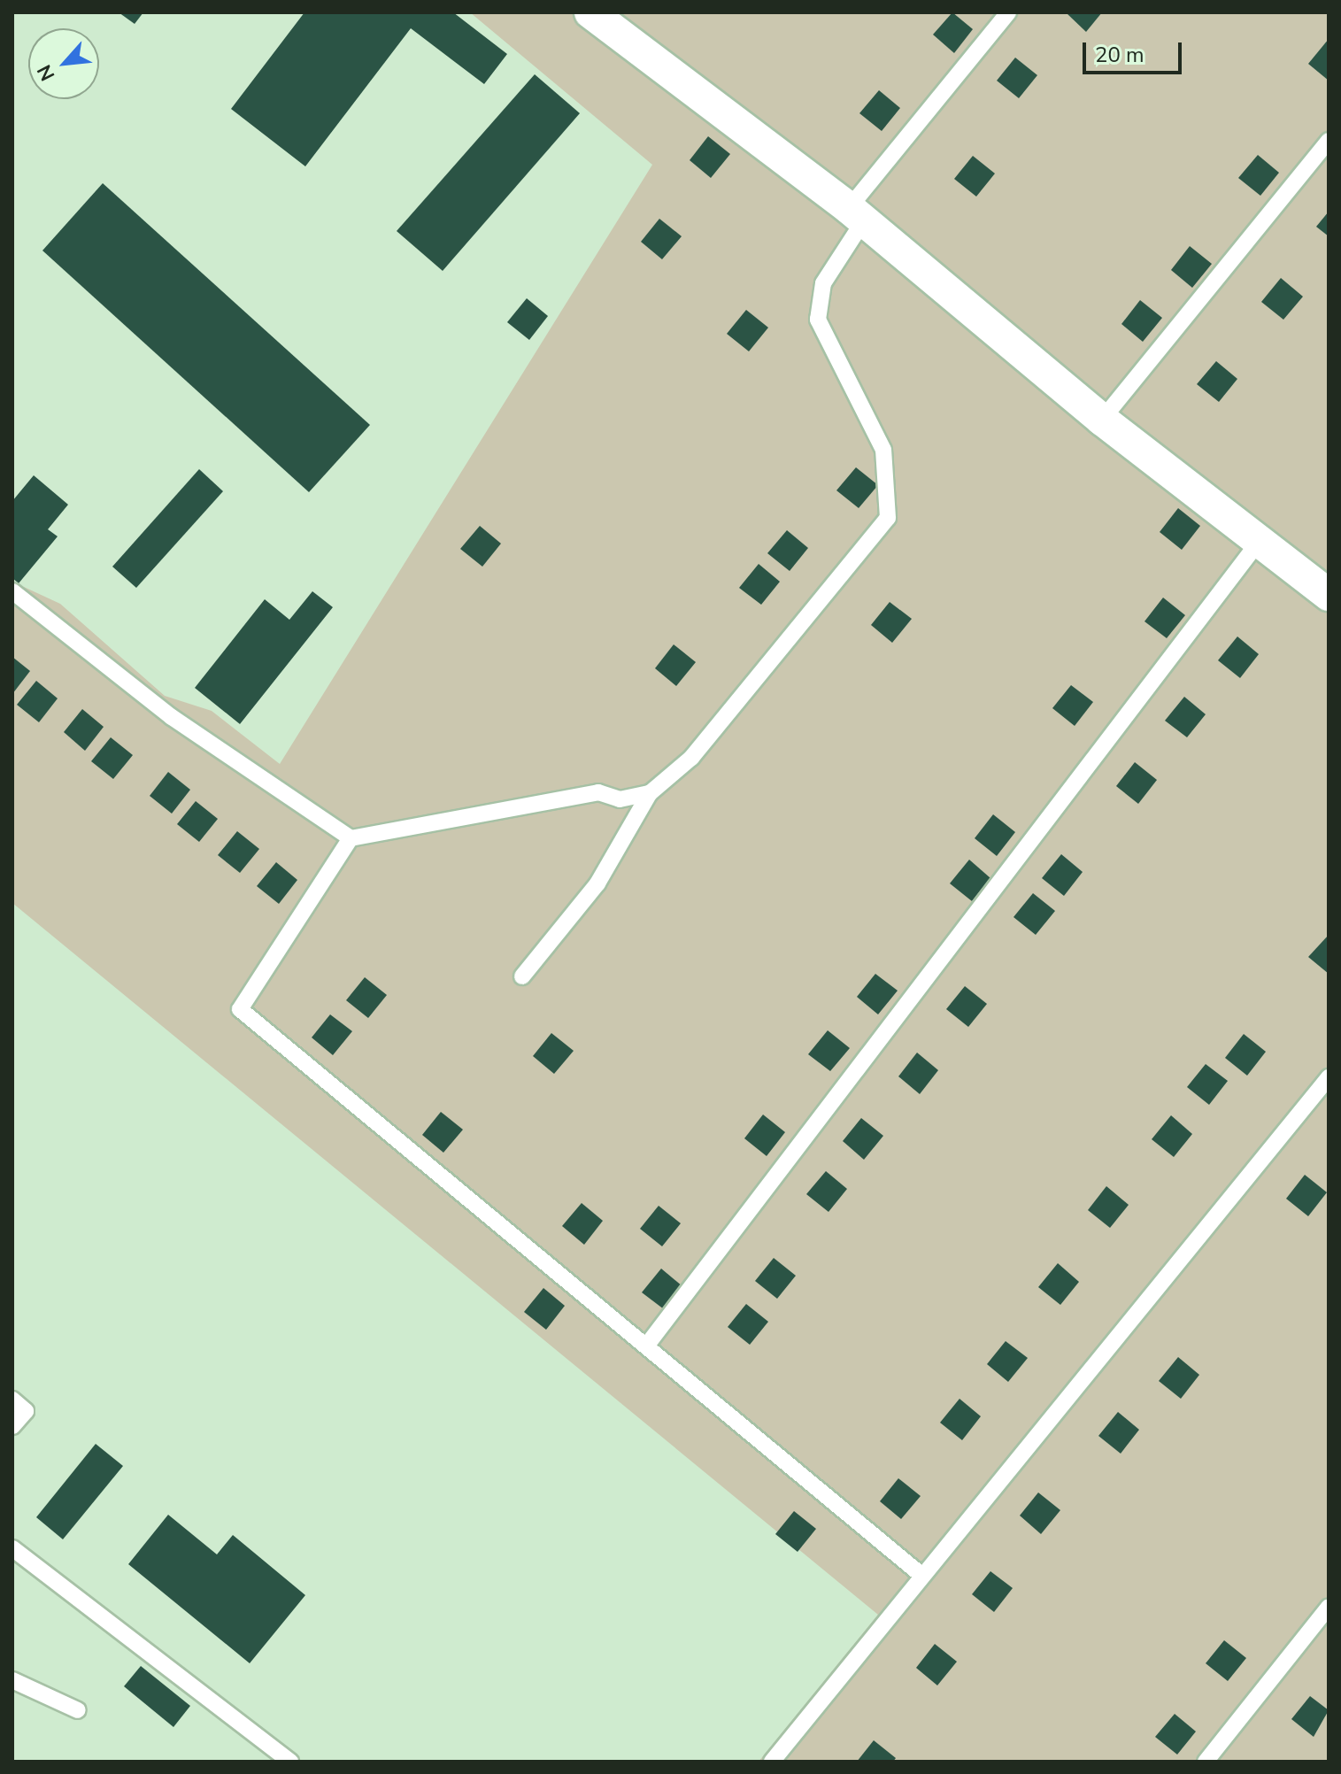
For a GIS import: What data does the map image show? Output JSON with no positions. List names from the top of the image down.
{
  "scale_bar": "20 m",
  "north": "bottom left"
}
